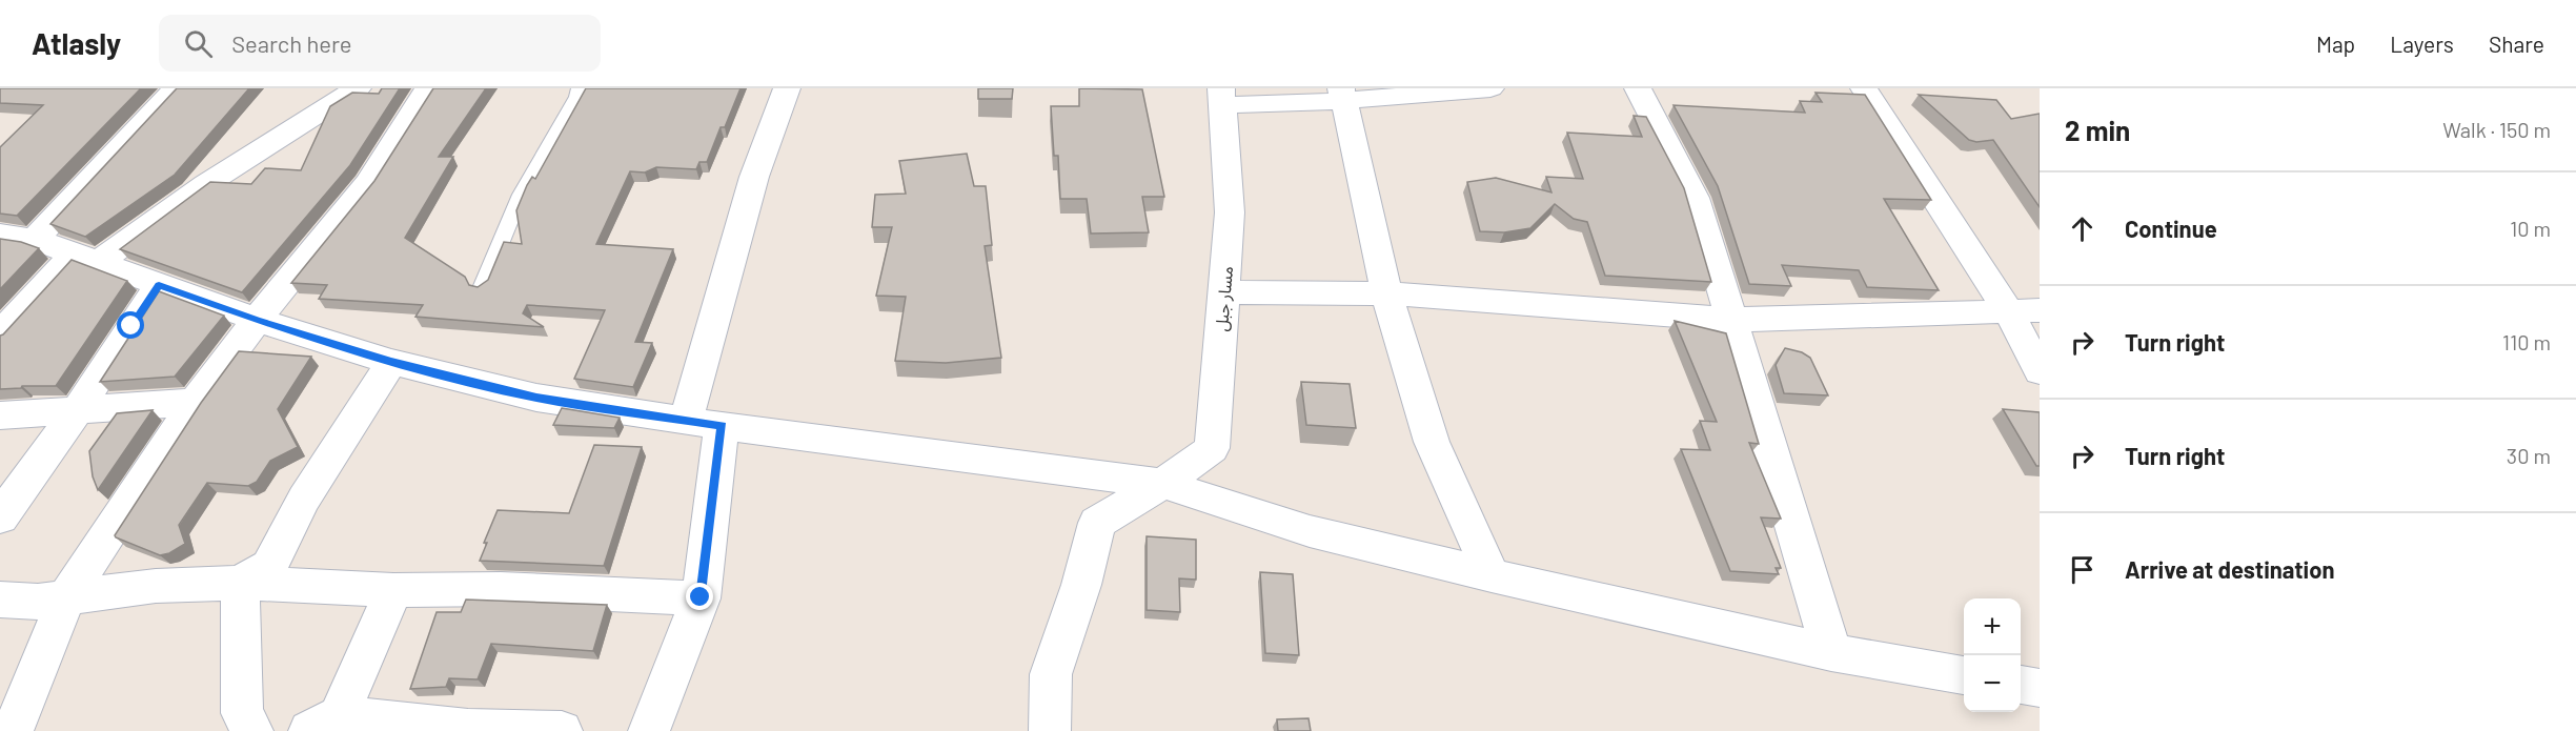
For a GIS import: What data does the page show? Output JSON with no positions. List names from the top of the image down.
{
  "streets": {
    "street": ["مسار جبل"]
  },
  "page": {
    "header": "Atlasly",
    "search": "Search here",
    "nav": ["Map", "Layers", "Share"],
    "heading": ["2 min", "Walk · 150 m"],
    "list": [
      ["Continue", "10 m"],
      ["Turn right", "110 m"],
      ["Turn right", "30 m"],
      "Arrive at destination"
    ],
    "map_buttons": ["+", "−"]
  }
}
